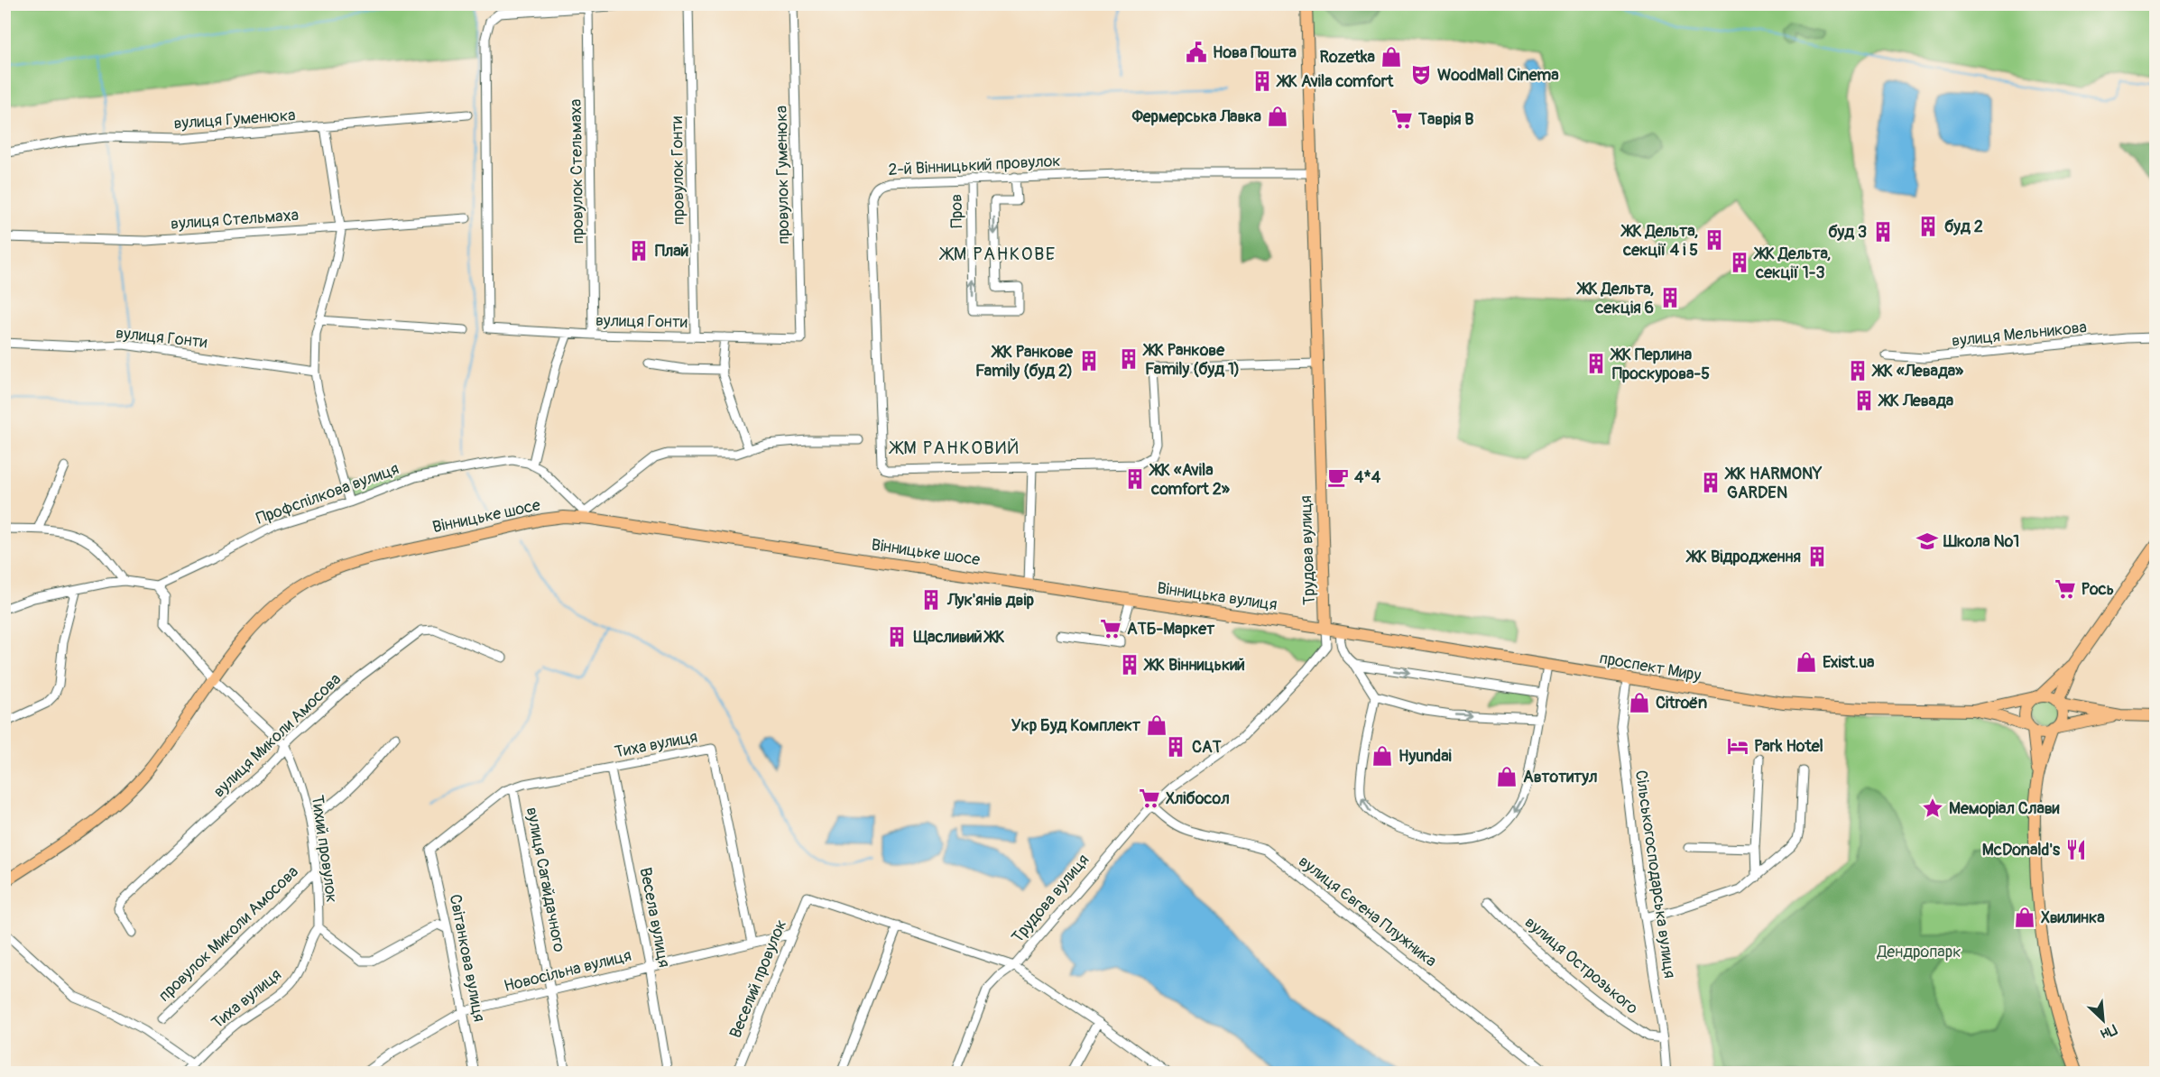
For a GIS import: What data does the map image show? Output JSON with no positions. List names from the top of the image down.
{
  "streets": {
    "main road": [
      "Вінницьке шосе",
      "Трудова вулиця",
      "Вінницька вулиця",
      "проспект Миру"
    ],
    "street": [
      "вулиця Гуменюка",
      "2-й Вінницький провулок",
      "провулок Гонти",
      "провулок Стельмаха",
      "провулок Гуменюка",
      "Пров",
      "вулиця Стельмаха",
      "вулиця Гонти",
      "вулиця Мельникова",
      "Профспілкова вулиця",
      "вулиця Миколи Амосова",
      "Тиха вулиця",
      "Тихий провулок",
      "Сільськогосподарська вулиця",
      "вулиця Сагайдачного",
      "вулиця Євгена Плужника",
      "Весела вулиця",
      "провулок Миколи Амосова",
      "Світанкова вулиця",
      "вулиця Острозького",
      "Новосільна вулиця",
      "Веселий провулок"
    ]
  },
  "crossings": [
    ["2-й Вінницький провулок", "Пров"],
    ["2-й Вінницький провулок", "Трудова вулиця"],
    ["провулок Гонти", "вулиця Гонти"],
    ["провулок Стельмаха", "вулиця Гонти"],
    ["провулок Гуменюка", "вулиця Гонти"],
    ["Профспілкова вулиця", "Вінницьке шосе"],
    ["Вінницьке шосе", "Вінницька вулиця"],
    ["Трудова вулиця", "Вінницька вулиця"],
    ["Трудова вулиця", "проспект Миру"],
    ["Трудова вулиця", "вулиця Євгена Плужника"],
    ["Вінницька вулиця", "проспект Миру"],
    ["проспект Миру", "Сільськогосподарська вулиця"],
    ["вулиця Миколи Амосова", "Тихий провулок"],
    ["Тиха вулиця", "Тихий провулок"],
    ["Тиха вулиця", "вулиця Сагайдачного"],
    ["Тиха вулиця", "Весела вулиця"],
    ["Тиха вулиця", "Світанкова вулиця"],
    ["Тиха вулиця", "Новосільна вулиця"],
    ["Тихий провулок", "провулок Миколи Амосова"],
    ["Сільськогосподарська вулиця", "вулиця Острозького"],
    ["вулиця Сагайдачного", "Новосільна вулиця"],
    ["Весела вулиця", "Новосільна вулиця"],
    ["Світанкова вулиця", "Новосільна вулиця"],
    ["Новосільна вулиця", "Веселий провулок"]
  ],
  "districts": ["ЖМ РАНКОВЕ", "ЖМ РАНКОВИЙ"],
  "parks": ["Дендропарк"],
  "places": {
    "public building": ["Нова Пошта"],
    "shop": [
      "Rozetka",
      "Фермерська Лавка",
      "Exist.ua",
      "Citroën",
      "Укр Буд Комплект",
      "Hyundai",
      "Автотитул",
      "Хвилинка"
    ],
    "theatre": ["WoodMall Cinema"],
    "building": [
      "ЖК Avila comfort",
      "буд 2",
      "буд 3",
      "ЖК Дельта, секції 4 і 5",
      "Плай",
      "ЖК Дельта, секції 1-3",
      "ЖК Дельта, секція 6",
      "ЖК Ранкове Family (буд 1)",
      "ЖК Ранкове Family (буд 2)",
      "ЖК Перлина Проскурова-5",
      "ЖК «Левада»",
      "ЖК Левада",
      "ЖК «Avila comfort 2»",
      "ЖК HARMONY GARDEN",
      "ЖК Відродження",
      "Лук'янів двір",
      "Щасливий ЖК",
      "ЖК Вінницький",
      "САТ"
    ],
    "supermarket": [
      "Таврія В",
      "Рось",
      "АТБ-Маркет",
      "Хлібосол"
    ],
    "cafe": ["4*4"],
    "school or university": ["Школа №1"],
    "hotel": ["Park Hotel"],
    "place": ["Меморіал Слави"],
    "restaurant": ["McDonald's"]
  },
  "north": "bottom right"
}
